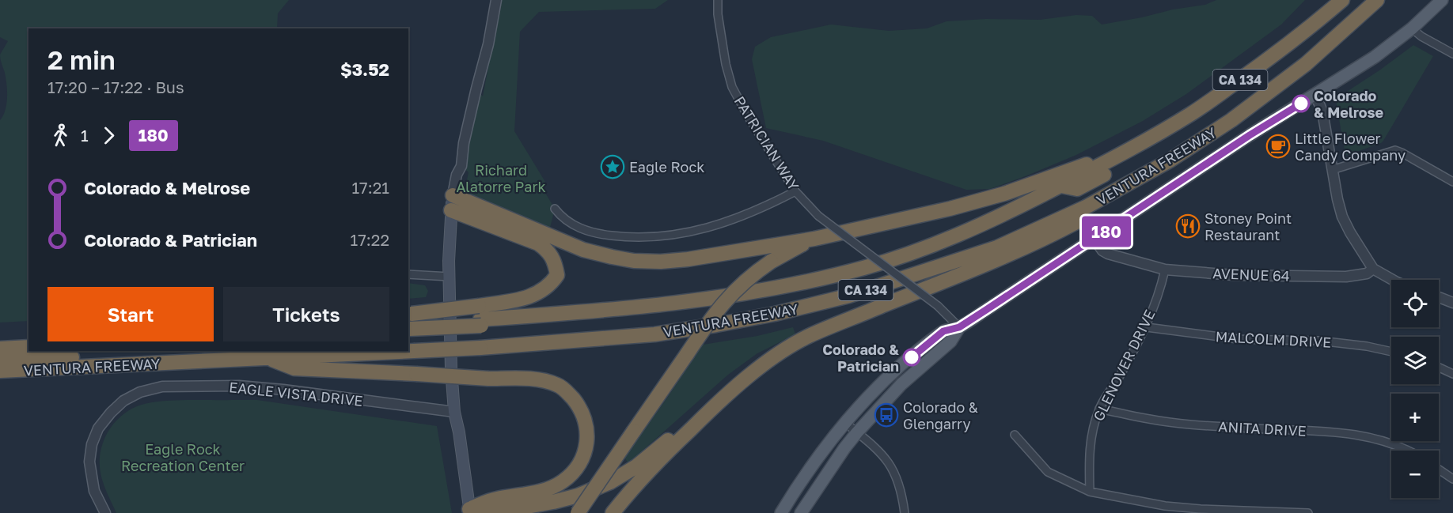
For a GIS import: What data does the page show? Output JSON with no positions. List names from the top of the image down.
{
  "streets": {
    "highway": ["CA 134", "VENTURA FREEWAY"],
    "street": [
      "PATRICIAN WAY",
      "AVENUE 64",
      "MALCOLM DRIVE",
      "GLENOVER DRIVE",
      "EAGLE VISTA DRIVE",
      "ANITA DRIVE"
    ]
  },
  "crossings": [
    ["AVENUE 64", "GLENOVER DRIVE"],
    ["MALCOLM DRIVE", "GLENOVER DRIVE"],
    ["GLENOVER DRIVE", "ANITA DRIVE"]
  ],
  "parks": ["Richard Alatorre Park", "Eagle Rock Recreation Center"],
  "places": {
    "other": ["Colorado & Melrose", "Colorado & Patrician"],
    "cafe": ["Little Flower Candy Company"],
    "place": ["Eagle Rock"],
    "restaurant": ["Stoney Point Restaurant"],
    "bus stop": ["Colorado & Glengarry"]
  },
  "lines": ["bus line 180"],
  "page": {
    "on_map": "180",
    "heading": ["2 min", "17:20 – 17:22 · Bus", "$3.52"],
    "legs": ["1", "180"],
    "list": [
      {
        "name": "Colorado & Melrose",
        "value": "17:21"
      },
      {
        "name": "Colorado & Patrician",
        "value": "17:22"
      }
    ],
    "buttons": ["Start", "Tickets"],
    "map_buttons": ["+", "−"]
  }
}
